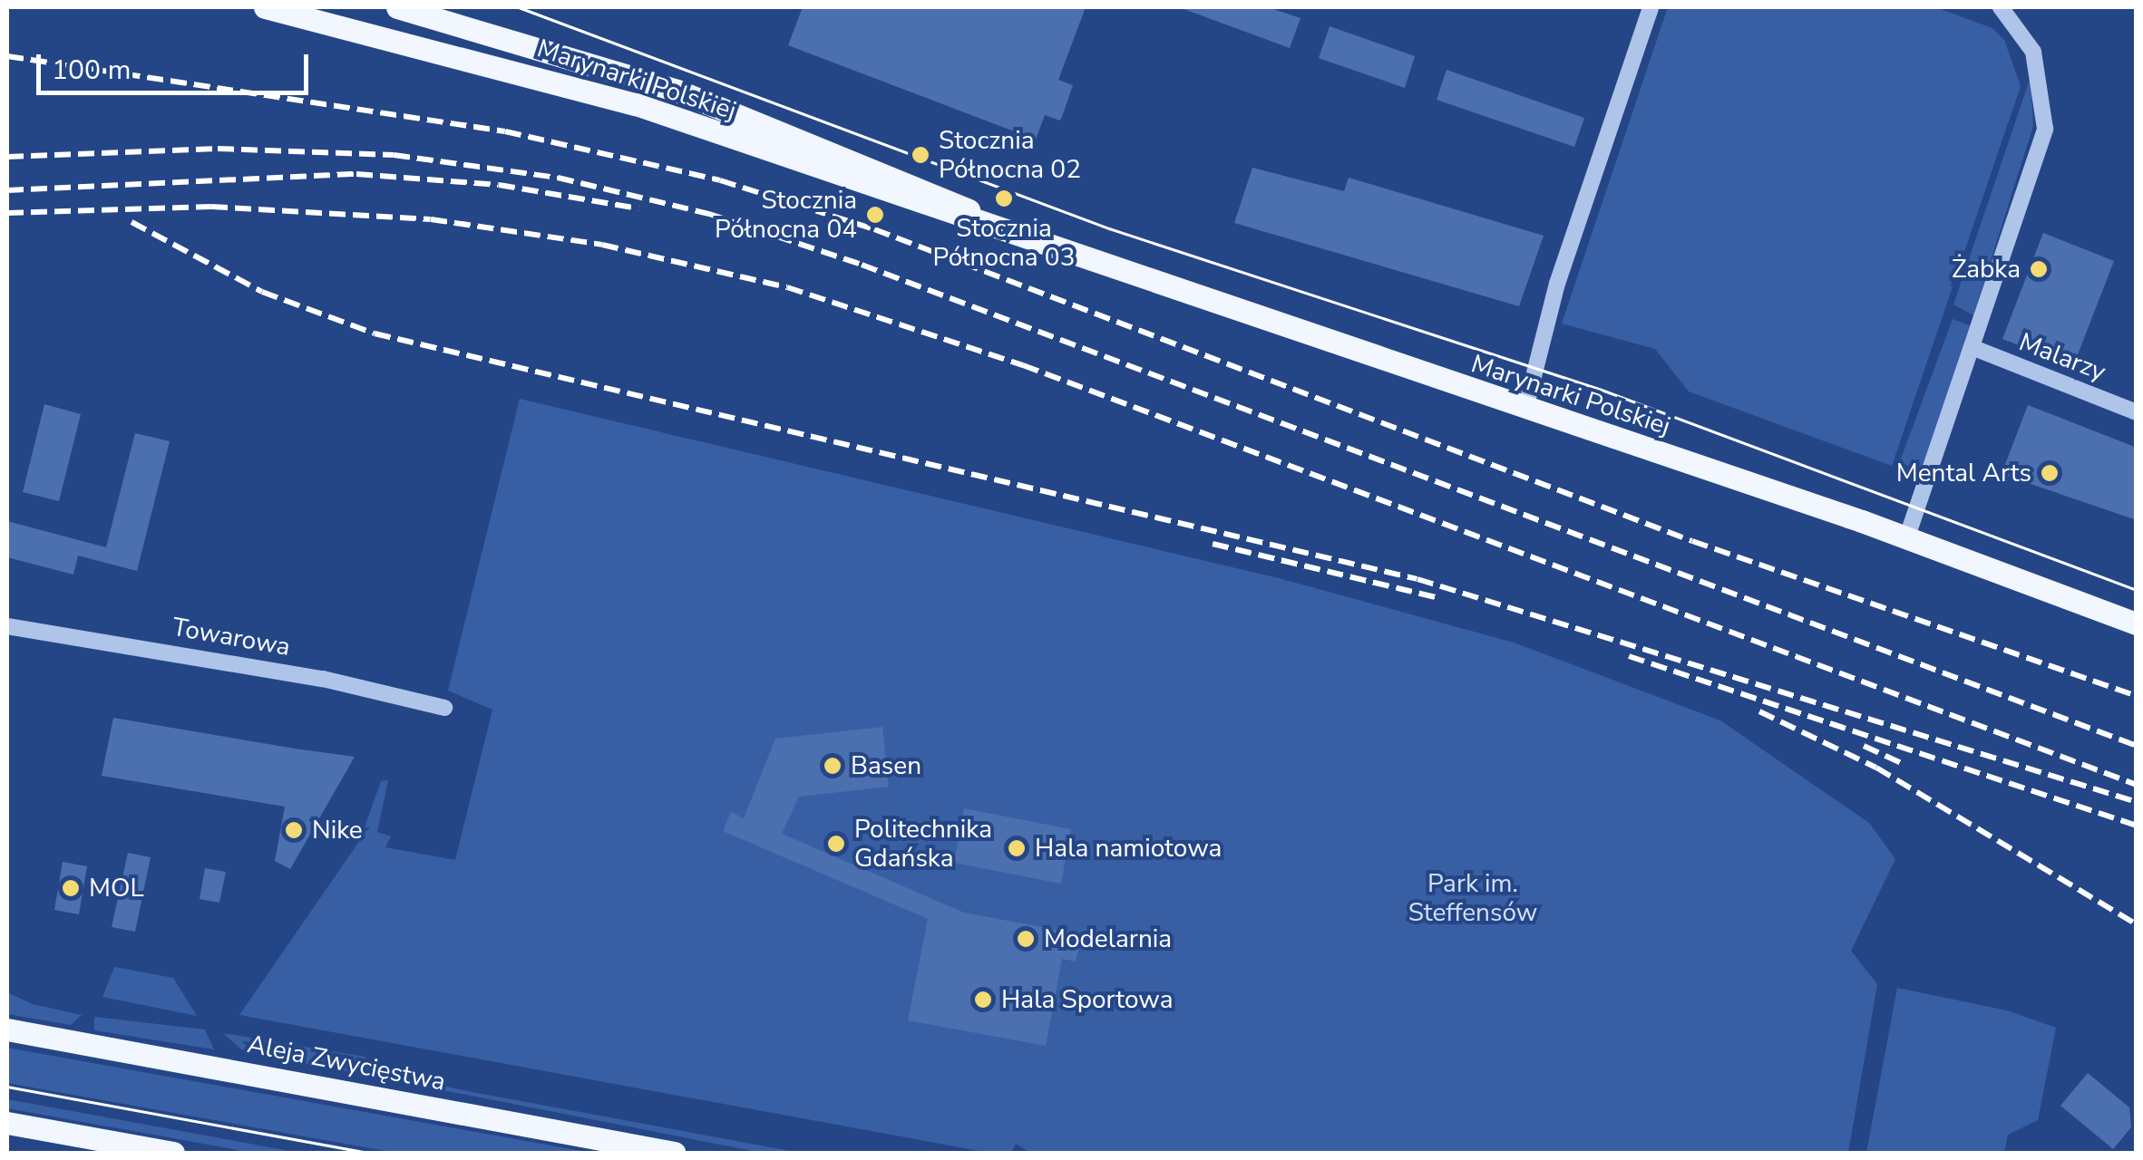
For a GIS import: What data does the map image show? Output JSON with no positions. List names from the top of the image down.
{
  "streets": {
    "main road": ["Marynarki Polskiej", "Aleja Zwycięstwa"],
    "street": ["Malarzy", "Towarowa"]
  },
  "parks": ["Park im. Steffensów"],
  "places": [
    "Stocznia Północna 02",
    "Stocznia Północna 03",
    "Stocznia Północna 04",
    "Żabka",
    "Mental Arts",
    "Basen",
    "Nike",
    "Politechnika Gdańska",
    "Hala namiotowa",
    "MOL",
    "Modelarnia",
    "Hala Sportowa"
  ],
  "scale_bar": "100 m"
}
